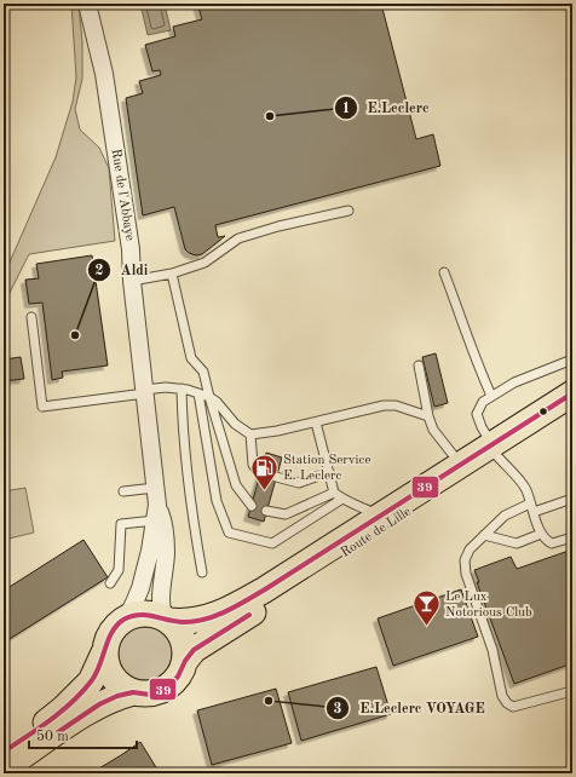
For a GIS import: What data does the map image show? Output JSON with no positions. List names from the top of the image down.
{
  "streets": {
    "main road": ["Route de Lille"],
    "street": ["Rue de l'Abbaye"]
  },
  "crossings": [
    ["Rue de l'Abbaye", "Route de Lille"]
  ],
  "places": {
    "other": ["E.Leclerc", "Aldi", "E.Leclerc VOYAGE"],
    "fuel station": ["Station Service E. Leclerc"],
    "bar": ["Le Lux Notorious Club"]
  },
  "lines": ["transit line 39"],
  "scale_bar": "50 m"
}
